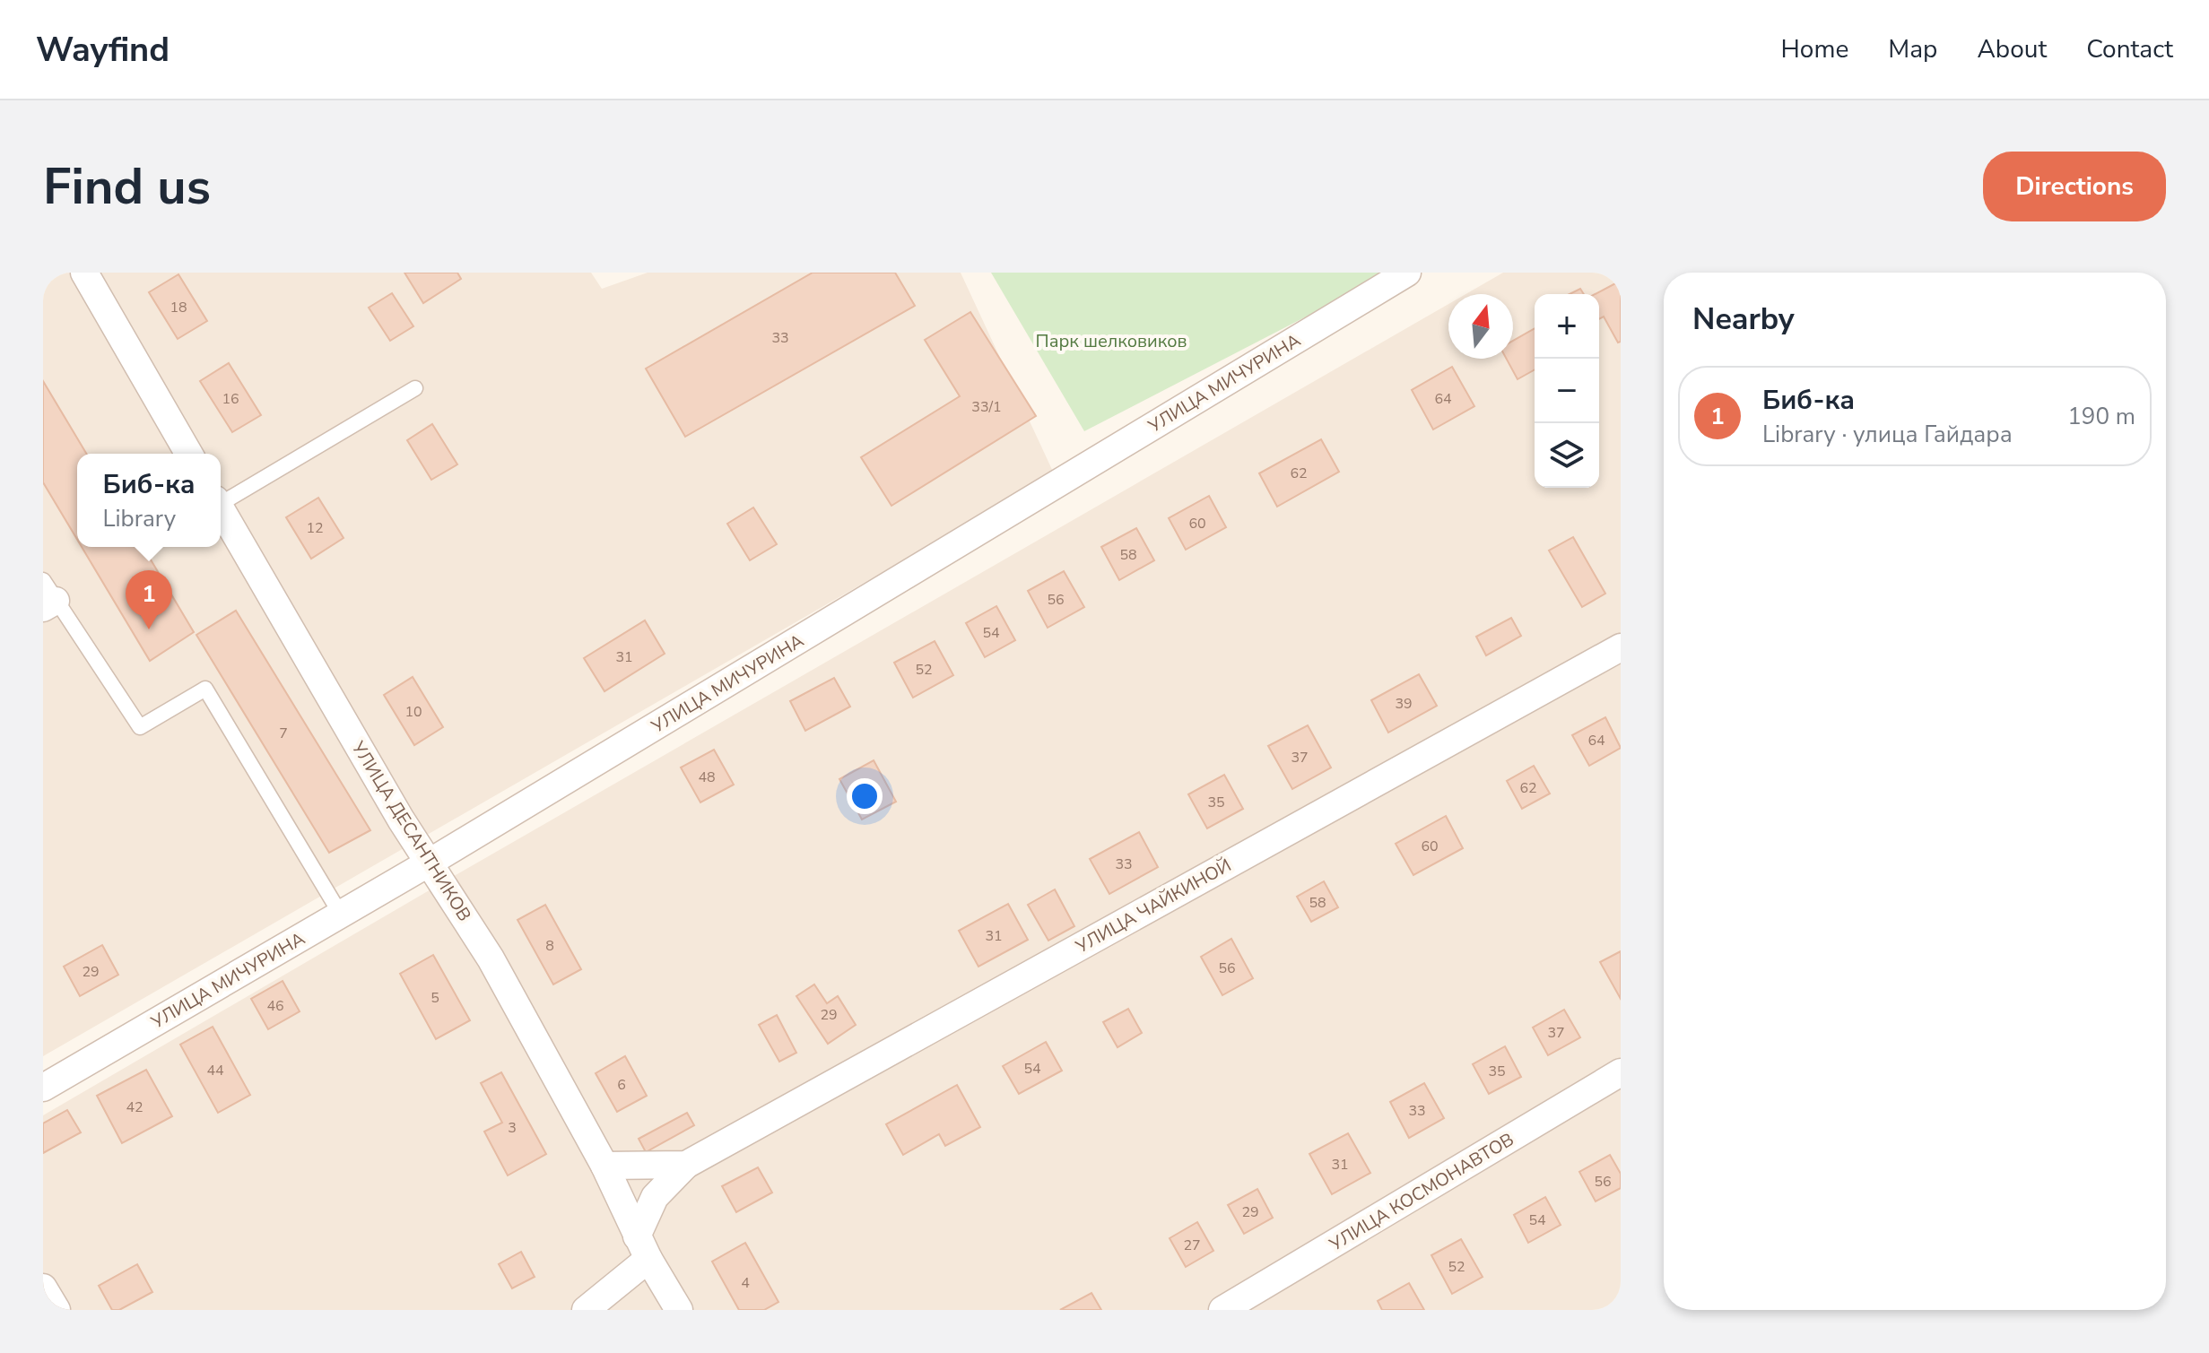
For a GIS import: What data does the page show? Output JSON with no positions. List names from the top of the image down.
{
  "streets": {
    "street": [
      "УЛИЦА МИЧУРИНА",
      "УЛИЦА ДЕСАНТНИКОВ",
      "УЛИЦА ЧАЙКИНОЙ",
      "УЛИЦА КОСМОНАВТОВ"
    ]
  },
  "crossings": [
    ["УЛИЦА МИЧУРИНА", "УЛИЦА ДЕСАНТНИКОВ"],
    ["УЛИЦА ДЕСАНТНИКОВ", "УЛИЦА ЧАЙКИНОЙ"]
  ],
  "parks": ["Парк шелковиков"],
  "house_numbers": [
    "18",
    "33",
    "16",
    "64",
    "33/1",
    "62",
    "60",
    "12",
    "58",
    "56",
    "54",
    "31",
    "52",
    "39",
    "10",
    "7",
    "64",
    "37",
    "48",
    "62",
    "35",
    "60",
    "33",
    "58",
    "31",
    "8",
    "56",
    "29",
    "5",
    "46",
    "29",
    "37",
    "54",
    "44",
    "35",
    "6",
    "42",
    "33",
    "3",
    "31",
    "56",
    "29",
    "54",
    "27",
    "52",
    "4"
  ],
  "north": "top",
  "page": {
    "header": "Wayfind",
    "nav": [
      "Home",
      "Map",
      "About",
      "Contact"
    ],
    "buttons": "Directions",
    "title": "Find us",
    "heading": "Nearby",
    "map_buttons": ["+", "−"],
    "list": [
      {
        "mark": "1",
        "name": "Биб-ка",
        "note": "Library · улица Гайдара",
        "value": "190 m"
      }
    ],
    "popup": ["Биб-ка", "Library"],
    "pins": "1"
  }
}
